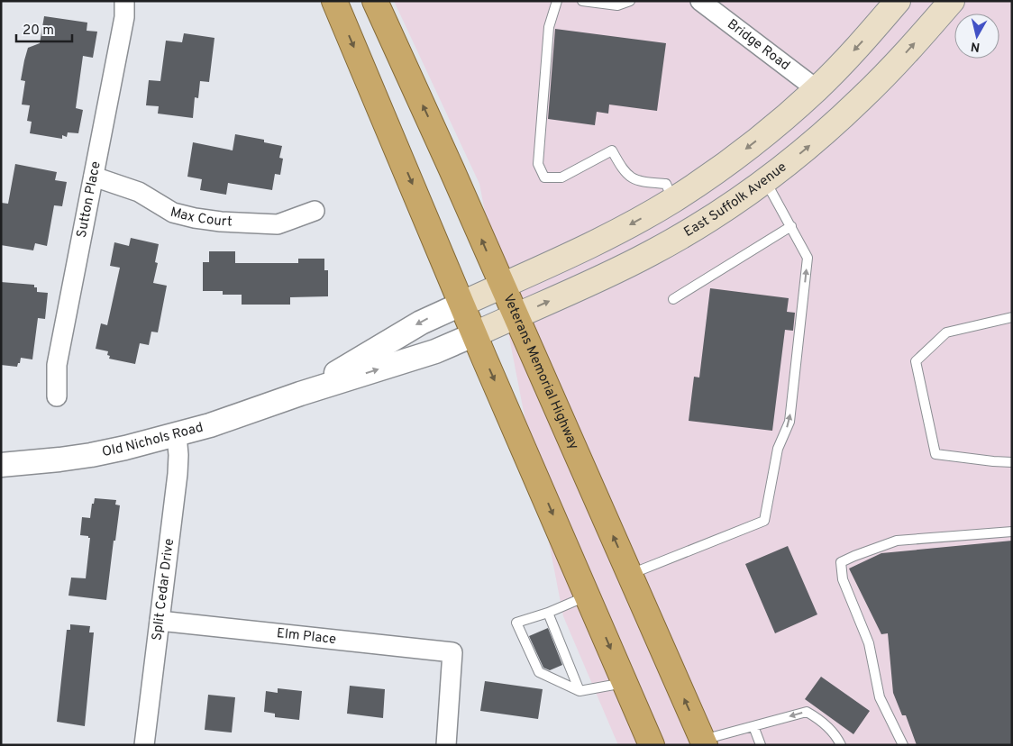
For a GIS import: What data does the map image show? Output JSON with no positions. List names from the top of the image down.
{
  "streets": {
    "highway": ["Veterans Memorial Highway"],
    "main road": ["East Suffolk Avenue"],
    "street": [
      "Bridge Road",
      "Sutton Place",
      "Max Court",
      "Old Nichols Road",
      "Split Cedar Drive",
      "Elm Place"
    ]
  },
  "crossings": [
    ["Sutton Place", "Max Court"],
    ["East Suffolk Avenue", "Veterans Memorial Highway"],
    ["East Suffolk Avenue", "Old Nichols Road"],
    ["Old Nichols Road", "Split Cedar Drive"],
    ["Split Cedar Drive", "Elm Place"]
  ],
  "scale_bar": "20 m",
  "north": "bottom"
}
